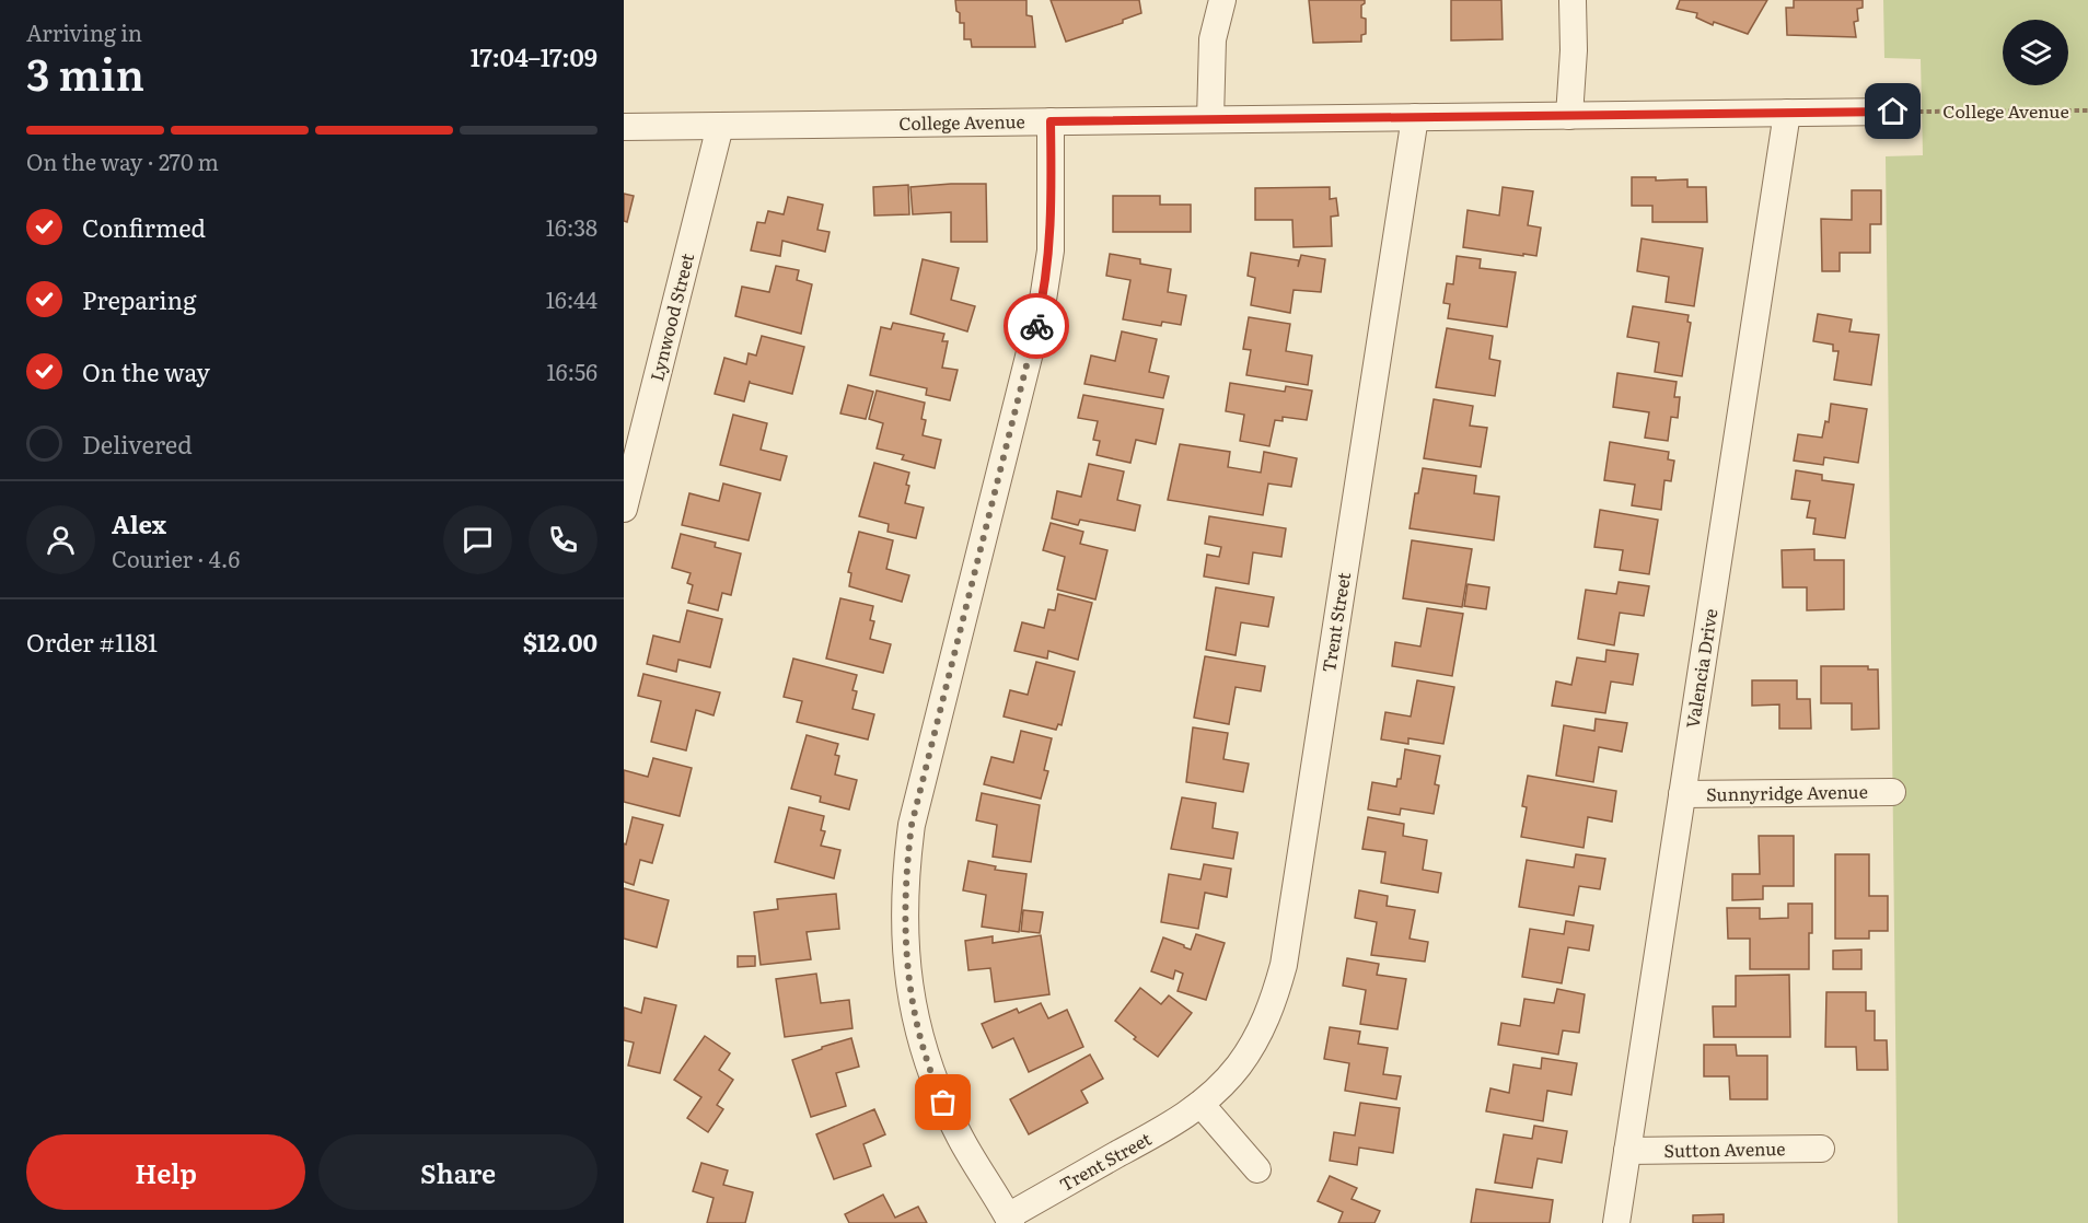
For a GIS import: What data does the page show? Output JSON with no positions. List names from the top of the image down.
{
  "streets": {
    "street": [
      "College Avenue",
      "Lynwood Street",
      "Trent Street",
      "Valencia Drive",
      "Sunnyridge Avenue",
      "Sutton Avenue"
    ]
  },
  "crossings": [
    ["College Avenue", "Lynwood Street"],
    ["College Avenue", "Trent Street"],
    ["College Avenue", "Valencia Drive"],
    ["Valencia Drive", "Sunnyridge Avenue"],
    ["Valencia Drive", "Sutton Avenue"]
  ],
  "page": {
    "heading": ["3 min", "Arriving in", "17:04–17:09"],
    "panel": [
      "Alex",
      "Courier · 4.6",
      "Order #1181",
      "$12.00"
    ],
    "bar": "On the way · 270 m",
    "list": [
      ["Confirmed", "16:38"],
      ["Preparing", "16:44"],
      ["On the way", "16:56"],
      "Delivered"
    ],
    "buttons": ["Help", "Share"]
  }
}
